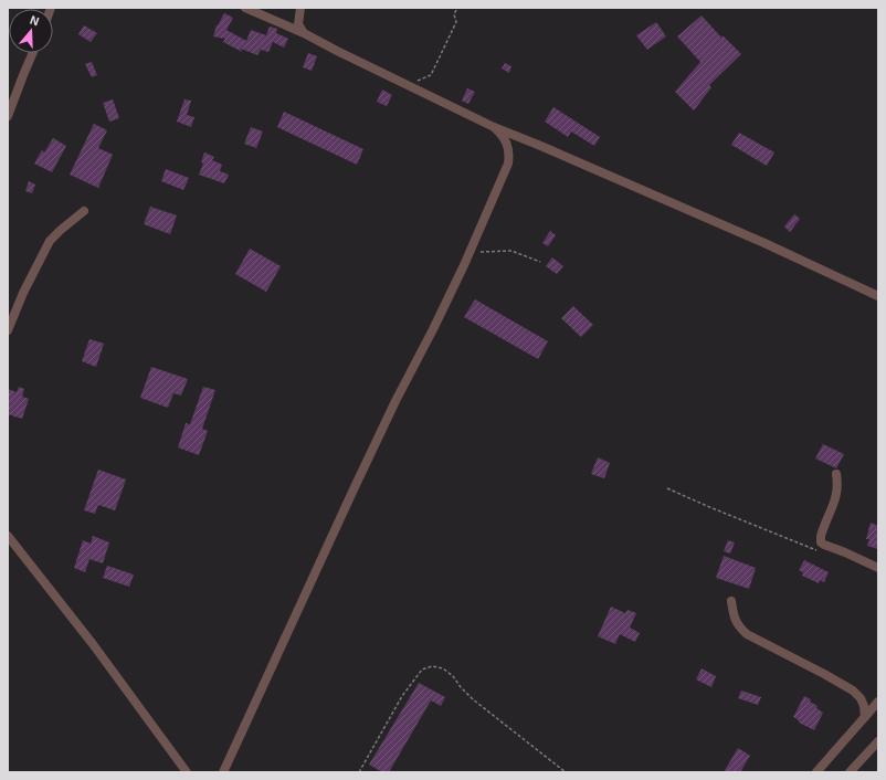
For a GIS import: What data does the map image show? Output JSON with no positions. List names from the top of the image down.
{
  "north": "top"
}
